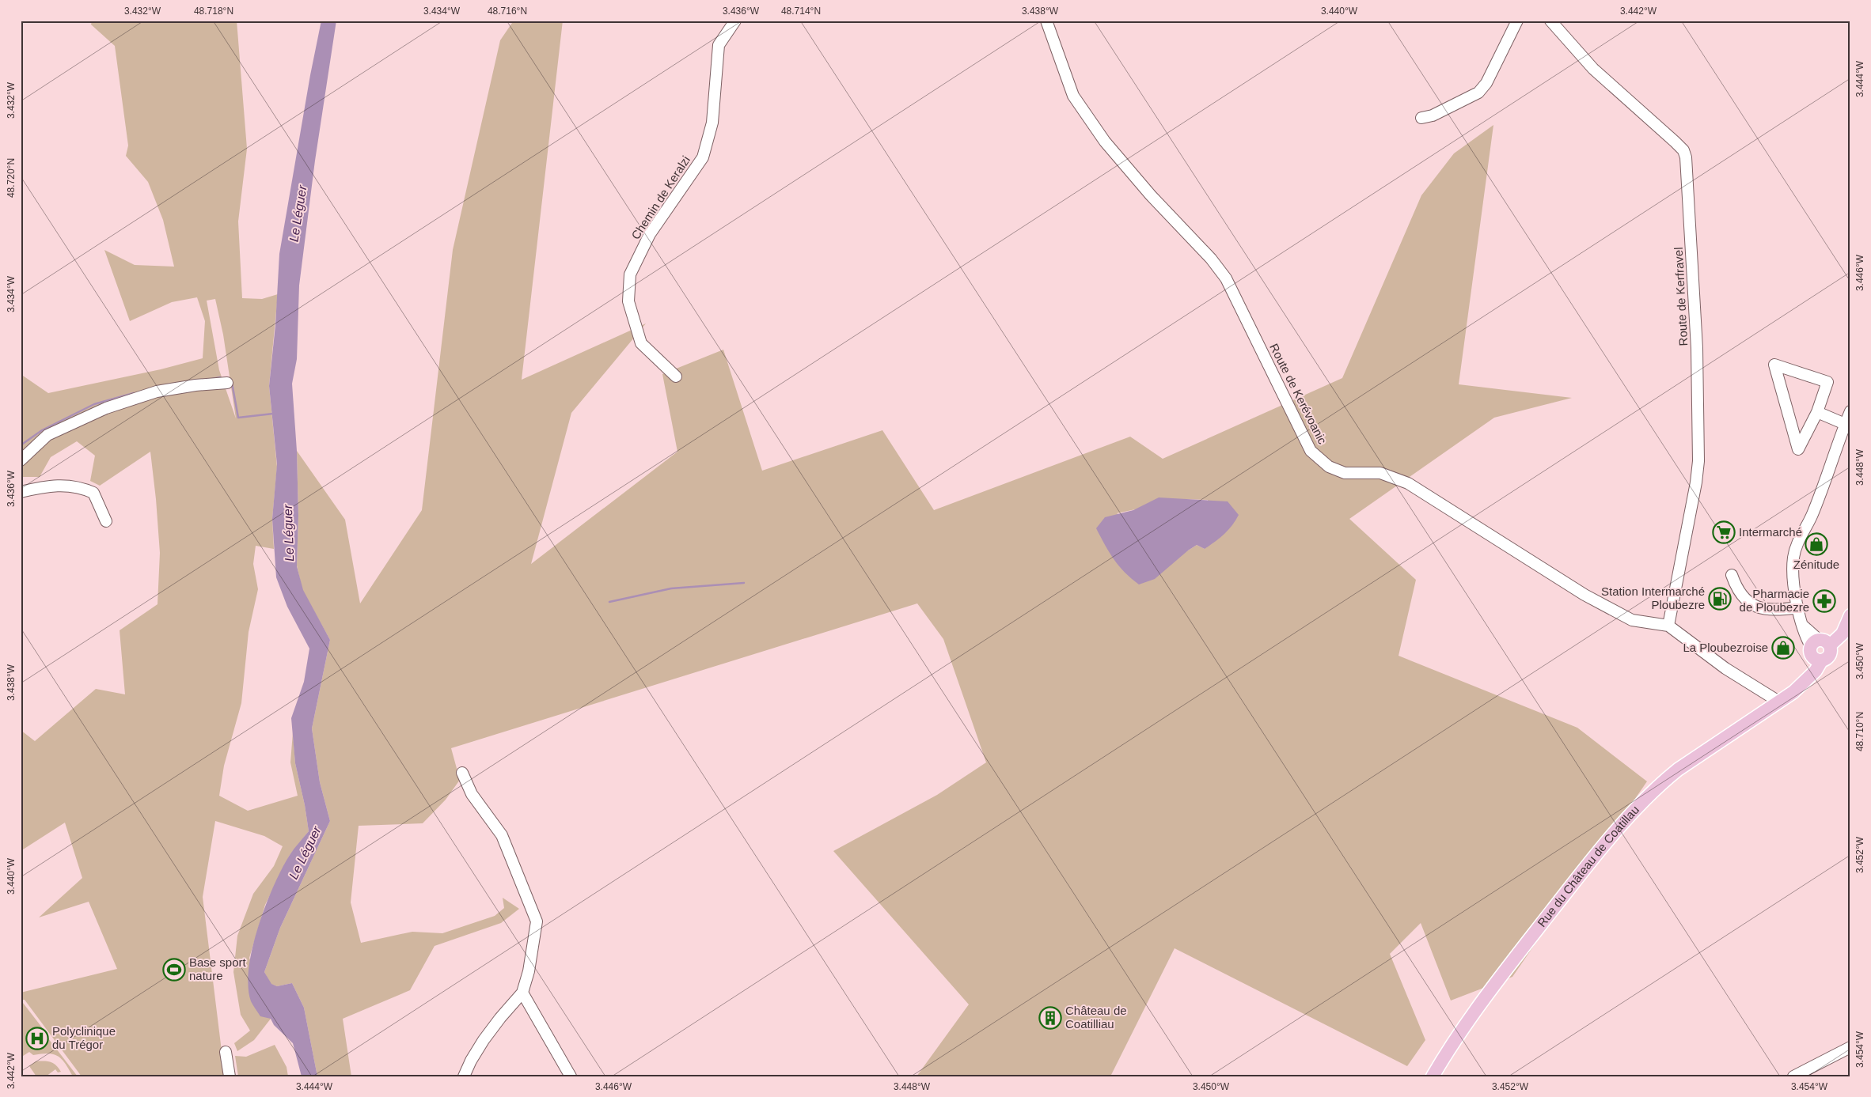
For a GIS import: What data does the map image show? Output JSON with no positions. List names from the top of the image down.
{
  "streets": {
    "main road": ["Rue du Château de Coatillau"],
    "street": ["Chemin de Keralzi", "Route de Kerfravel", "Route de Kerévoanic"]
  },
  "crossings": [
    ["Route de Kerfravel", "Route de Kerévoanic"],
    ["Route de Kerévoanic", "Rue du Château de Coatillau"]
  ],
  "water": ["Le Léguer"],
  "places": {
    "supermarket": ["Intermarché"],
    "shop": ["Zénitude", "La Ploubezroise"],
    "fuel station": ["Station Intermarché Ploubezre"],
    "pharmacy": ["Pharmacie de Ploubezre"],
    "sports": ["Base sport nature"],
    "building": ["Château de Coatilliau"],
    "hospital": ["Polyclinique du Trégor"]
  },
  "coordinates": [
    "3.432°W",
    "48.718°N",
    "3.434°W",
    "48.716°N",
    "3.436°W",
    "48.714°N",
    "3.438°W",
    "3.440°W",
    "3.442°W",
    "3.444°W",
    "48.720°N",
    "3.446°W",
    "3.448°W",
    "3.450°W",
    "48.710°N",
    "3.452°W",
    "3.454°W"
  ]
}
